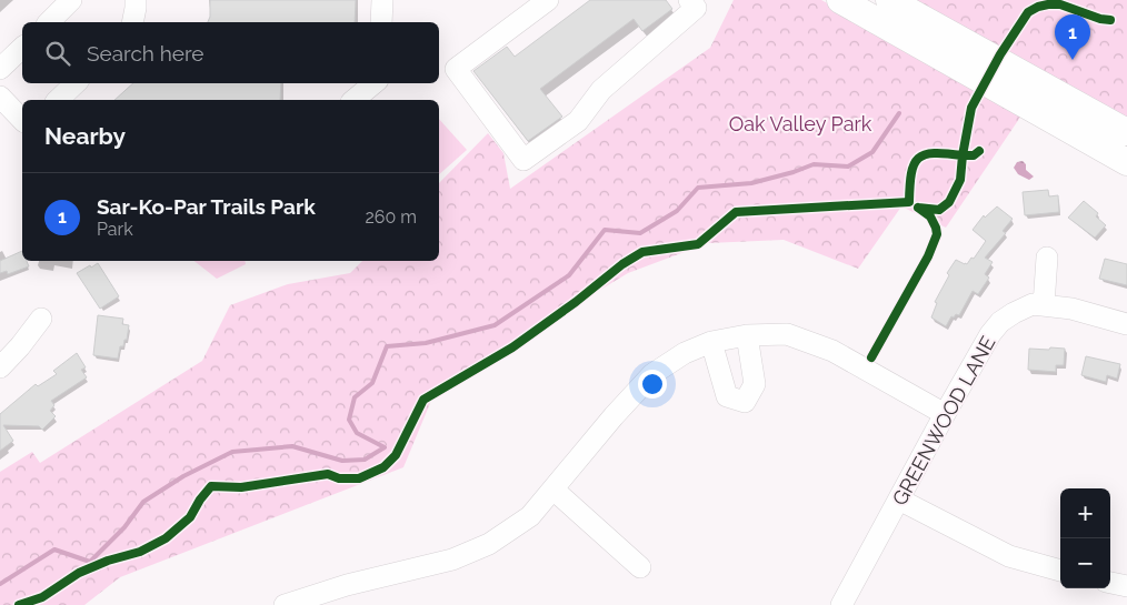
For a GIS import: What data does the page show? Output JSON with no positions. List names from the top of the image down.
{
  "streets": {
    "street": ["GREENWOOD LANE"]
  },
  "parks": ["Oak Valley Park"],
  "page": {
    "pins": "1",
    "search": "Search here",
    "heading": "Nearby",
    "list": [
      {
        "mark": "1",
        "name": "Sar-Ko-Par Trails Park",
        "note": "Park",
        "value": "260 m"
      }
    ],
    "map_buttons": ["+", "−"]
  }
}
